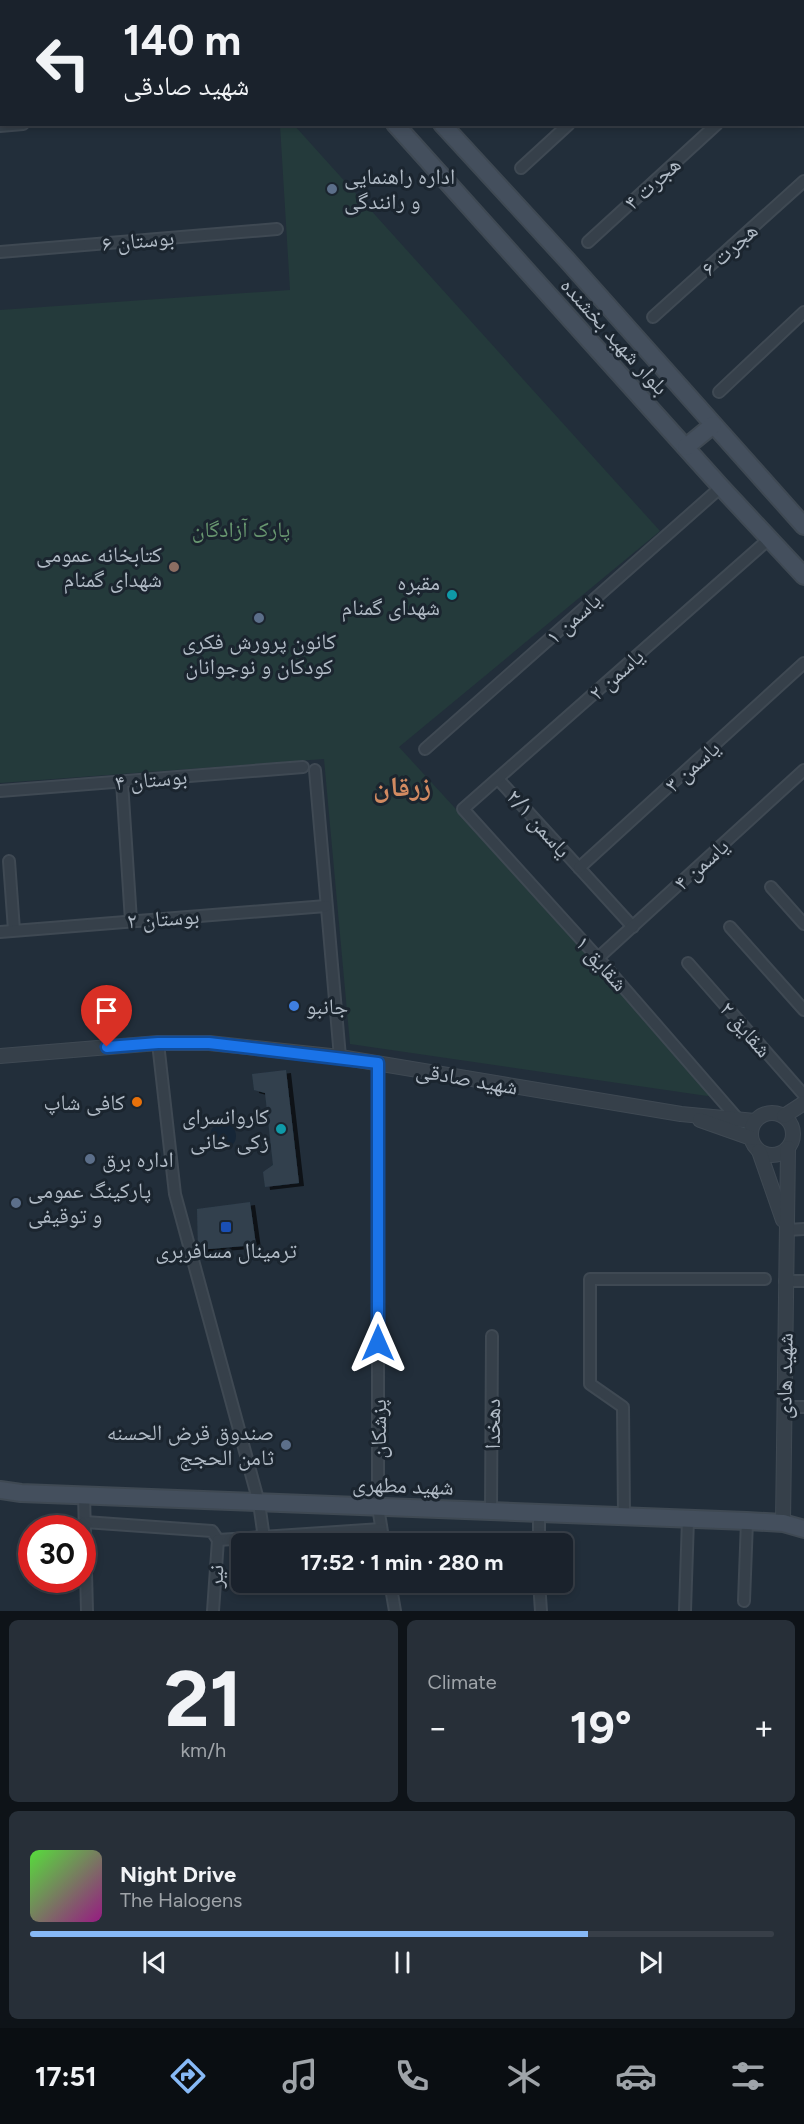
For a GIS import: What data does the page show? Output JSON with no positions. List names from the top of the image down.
{
  "streets": {
    "main road": ["بلوار شهید بخشنده", "شهید مطهری"],
    "street": [
      "هجرت ۴",
      "بوستان ۶",
      "هجرت ۶",
      "یاسمن ۱",
      "یاسمن ۲",
      "یاسمن ۳",
      "بوستان ۴",
      "یاسمن ۲/۱",
      "یاسمن ۴",
      "بوستان ۲",
      "شقایق ۱",
      "شقایق ۲",
      "شهید صادقی",
      "شهید هادی",
      "دهخدا",
      "پزشکان",
      "نیر"
    ]
  },
  "crossings": [
    ["بلوار شهید بخشنده", "یاسمن ۱"],
    ["بلوار شهید بخشنده", "یاسمن ۲"],
    ["یاسمن ۲", "یاسمن ۲/۱"],
    ["یاسمن ۲", "شقایق ۱"],
    ["یاسمن ۳", "یاسمن ۲/۱"],
    ["یاسمن ۲/۱", "یاسمن ۴"],
    ["یاسمن ۴", "شقایق ۱"],
    ["شهید صادقی", "پزشکان"],
    ["شهید هادی", "شهید مطهری"],
    ["دهخدا", "شهید مطهری"],
    ["پزشکان", "شهید مطهری"]
  ],
  "districts": ["زرقان"],
  "parks": ["پارک آزادگان"],
  "places": {
    "other": [
      "اداره راهنمایی و رانندگی",
      "کتابخانه عمومی شهدای گمنام",
      "مقبره شهدای گمنام",
      "کانون پرورش فکری کودکان و نوجوانان",
      "جانبو",
      "کافی شاپ",
      "کاروانسرای زکی خانی",
      "اداره برق",
      "پارکینگ عمومی و توقیفی",
      "صندوق قرض الحسنه ثامن الحجج"
    ],
    "transit": ["ترمینال مسافربری"]
  },
  "page": {
    "turn": ["140 m", "شهید صادقی"],
    "limit": "30",
    "trip": "17:52 · 1 min · 280 m",
    "tile": [
      ["21", "km/h"],
      "Climate"
    ],
    "heat": ["−", "19°", "+"],
    "song": ["Night Drive", "The Halogens"],
    "tabs": "17:51"
  }
}
